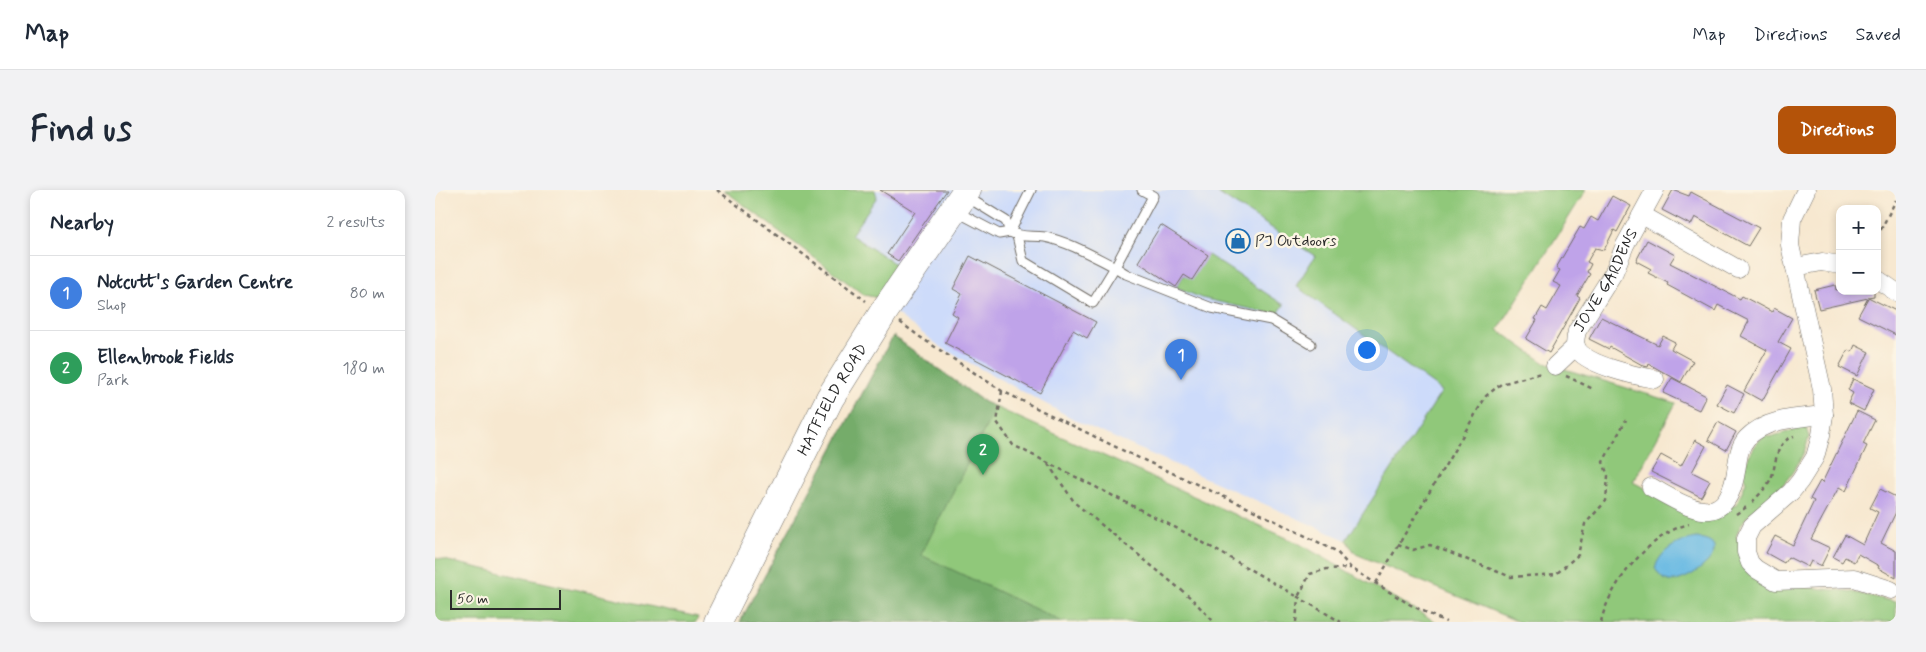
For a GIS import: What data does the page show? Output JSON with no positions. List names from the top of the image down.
{
  "streets": {
    "main road": ["HATFIELD ROAD"],
    "street": ["JOVE GARDENS"]
  },
  "places": {
    "shop": ["PJ Outdoors"]
  },
  "scale_bar": "50 m",
  "page": {
    "header": "Map",
    "nav": ["Map", "Directions", "Saved"],
    "buttons": "Directions",
    "title": "Find us",
    "heading": ["Nearby", "2 results"],
    "map_buttons": ["+", "−"],
    "list": [
      {
        "mark": "1",
        "name": "Notcutt's Garden Centre",
        "note": "Shop",
        "value": "80 m"
      },
      {
        "mark": "2",
        "name": "Ellenbrook Fields",
        "note": "Park",
        "value": "180 m"
      }
    ],
    "pins": ["1", "2"],
    "scale": "50 m"
  }
}
